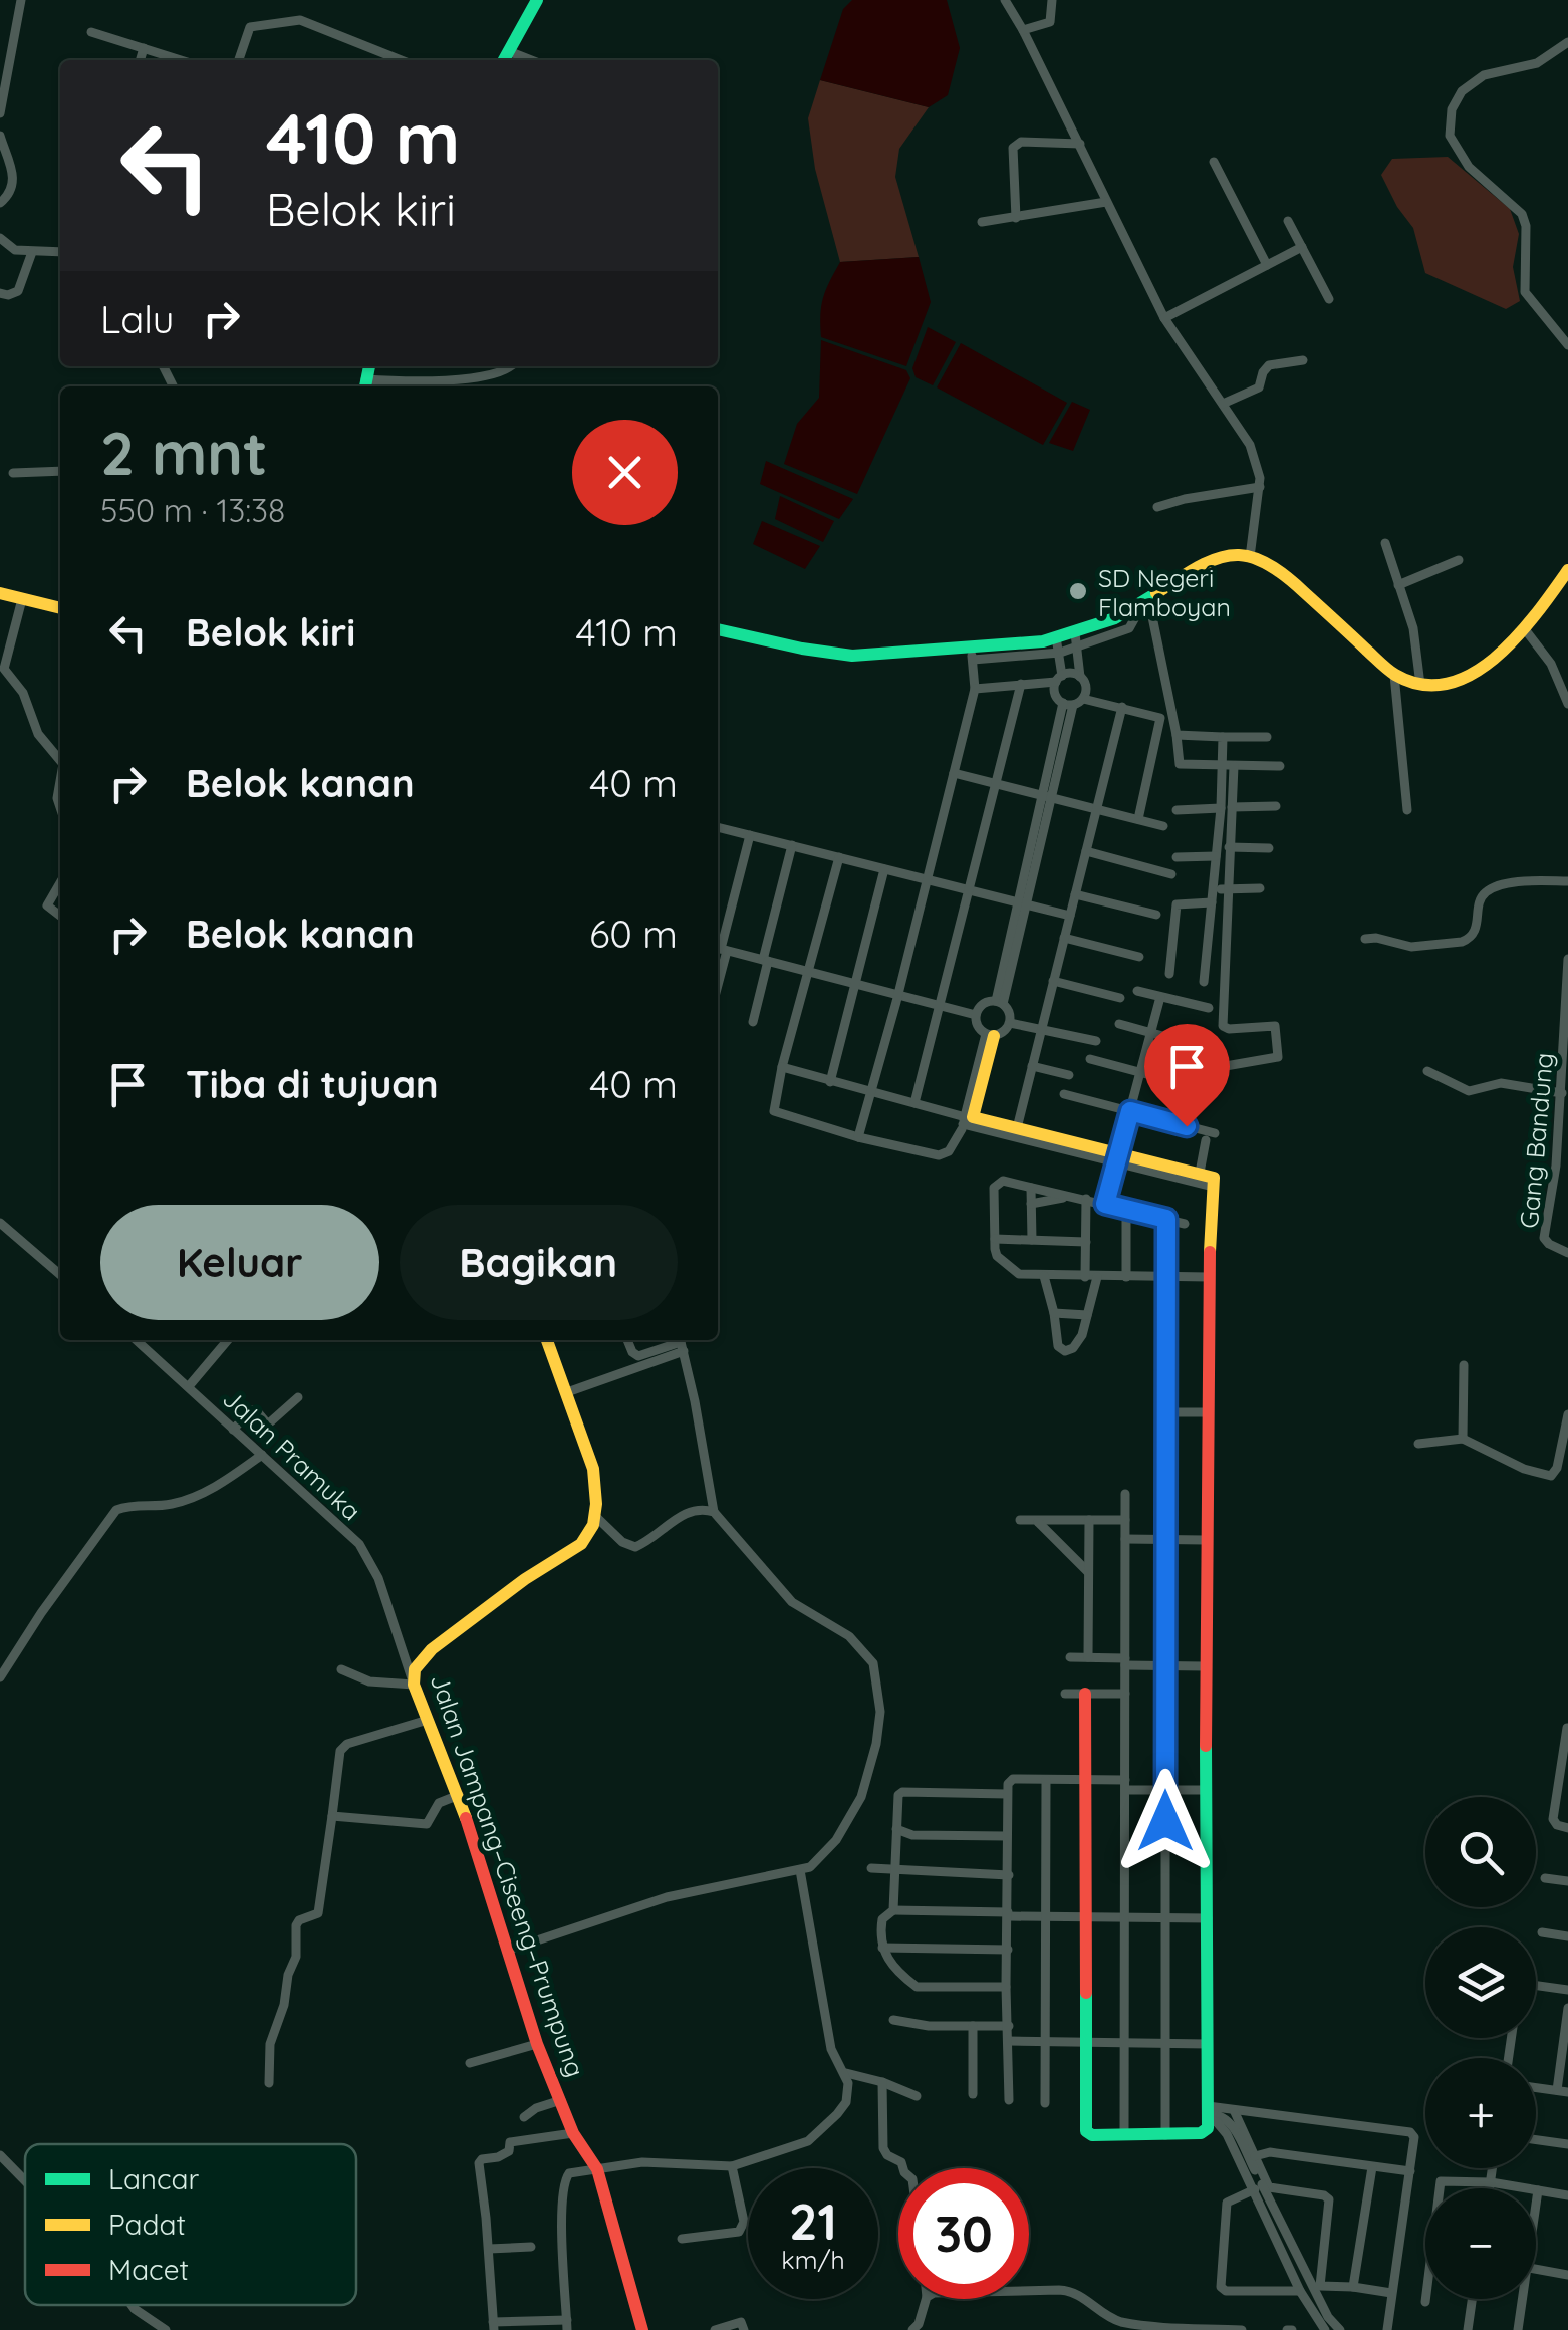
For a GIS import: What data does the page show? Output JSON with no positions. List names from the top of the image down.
{
  "streets": {
    "main road": ["Jalan Jampang–Ciseeng–Prumpung"],
    "street": ["Gang Bandung", "Jalan Pramuka"]
  },
  "crossings": [
    ["Jalan Pramuka", "Jalan Jampang–Ciseeng–Prumpung"]
  ],
  "places": ["SD Negeri Flamboyan"],
  "legend": ["Lancar", "Padat", "Macet"],
  "page": {
    "turn": ["410 m", "Belok kiri"],
    "then": "Lalu",
    "heading": ["2 mnt", "550 m · 13:38"],
    "list": [
      {
        "name": "Belok kiri",
        "value": "410 m"
      },
      {
        "name": "Belok kanan",
        "value": "40 m"
      },
      {
        "name": "Belok kanan",
        "value": "60 m"
      },
      {
        "name": "Tiba di tujuan",
        "value": "40 m"
      }
    ],
    "buttons": ["Keluar", "Bagikan"],
    "map_buttons": ["+", "−"],
    "speed": "21 km/h",
    "limit": "30"
  }
}
